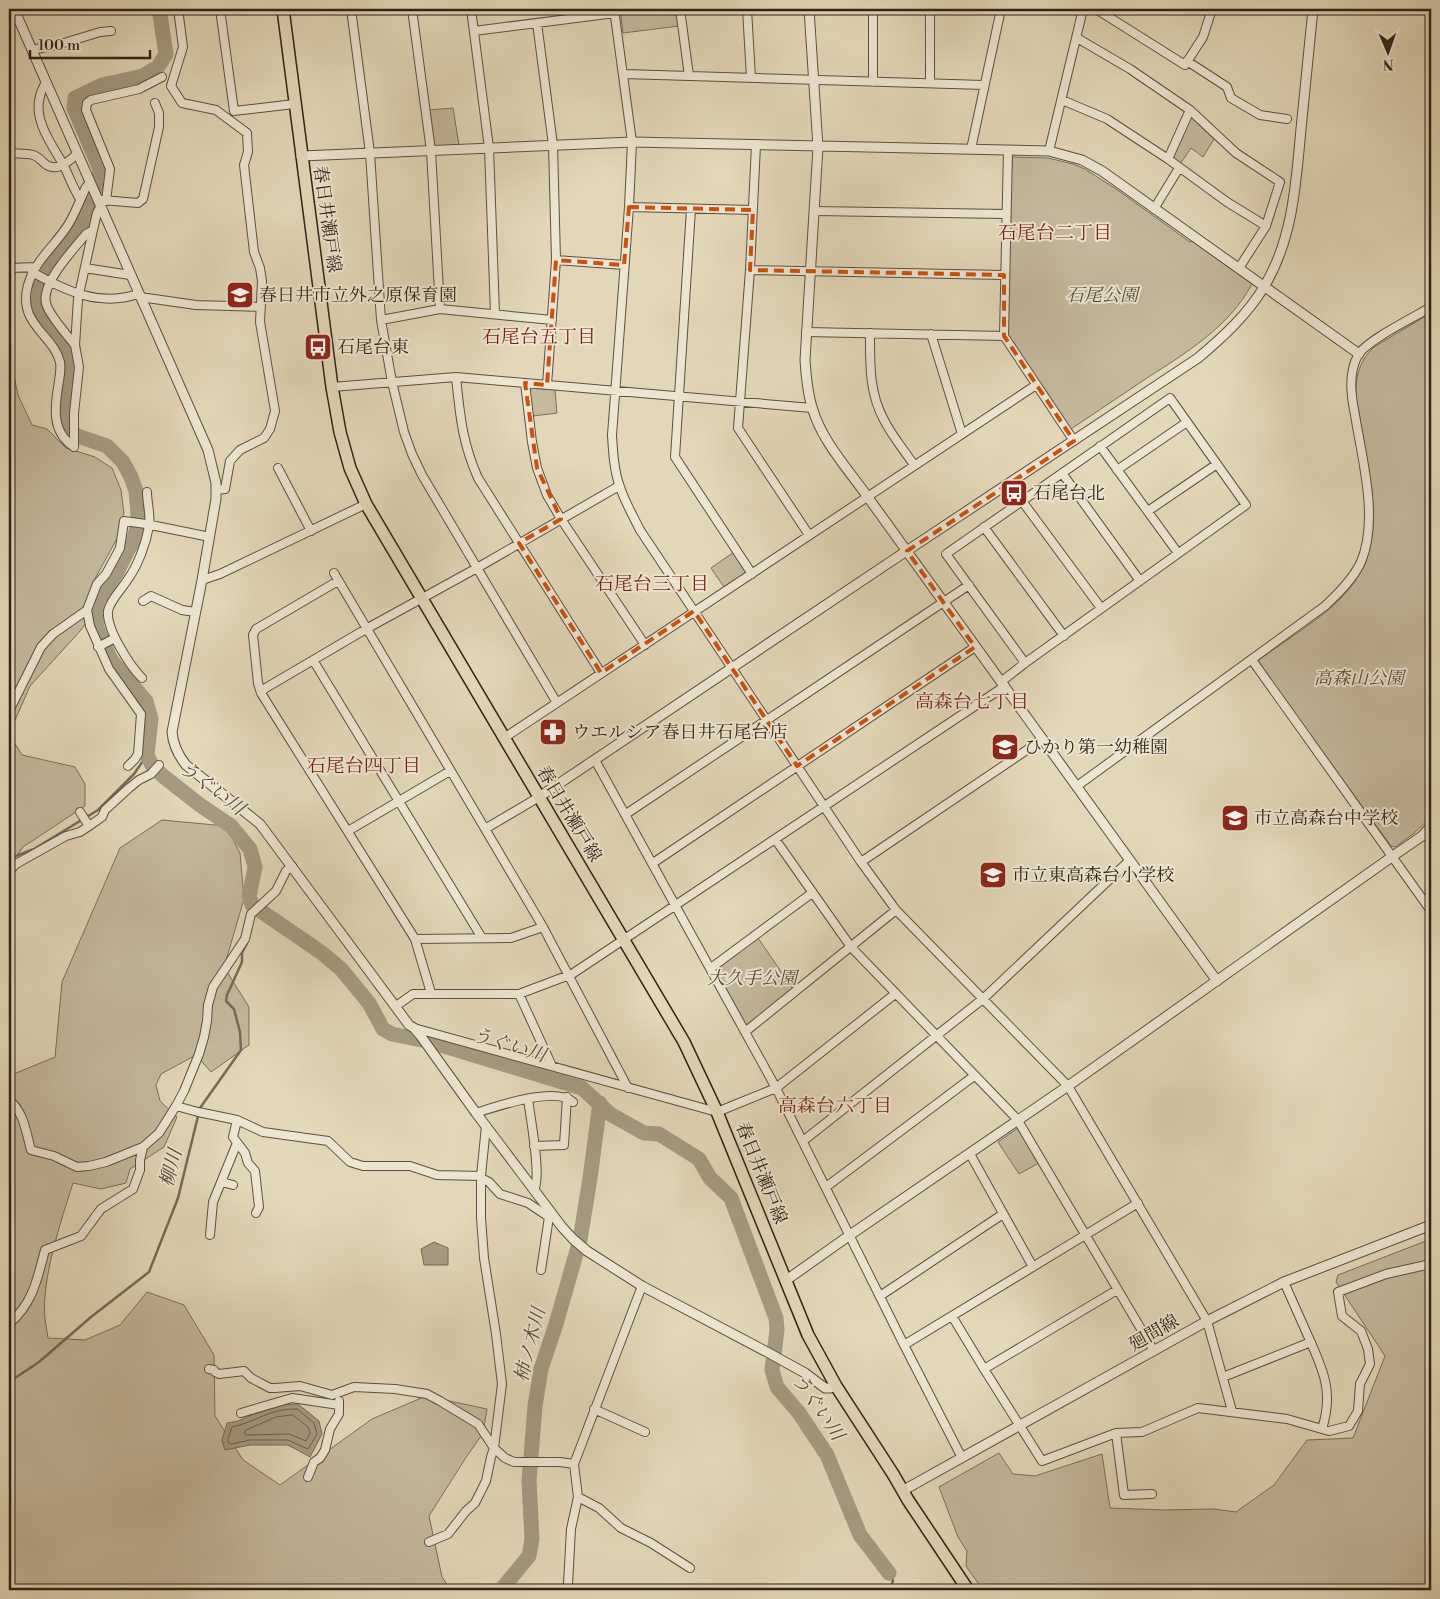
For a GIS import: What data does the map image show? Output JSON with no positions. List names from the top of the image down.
{
  "streets": {
    "main road": ["春日井瀬戸線"],
    "street": ["廻間線"]
  },
  "crossings": [
    ["春日井瀬戸線", "廻間線"]
  ],
  "districts": [
    "石尾台二丁目",
    "石尾台五丁目",
    "石尾台三丁目",
    "高森台七丁目",
    "石尾台四丁目",
    "高森台六丁目"
  ],
  "water": ["うぐい川", "柳川", "柿ノ木川"],
  "parks": ["石尾公園", "高森山公園", "大久手公園"],
  "places": {
    "school or university": [
      "春日井市立外之原保育園",
      "ひかり第一幼稚園",
      "市立高森台中学校",
      "市立東高森台小学校"
    ],
    "bus stop": ["石尾台東", "石尾台北"],
    "pharmacy": ["ウエルシア春日井石尾台店"]
  },
  "scale_bar": "100 m",
  "north": "bottom"
}
